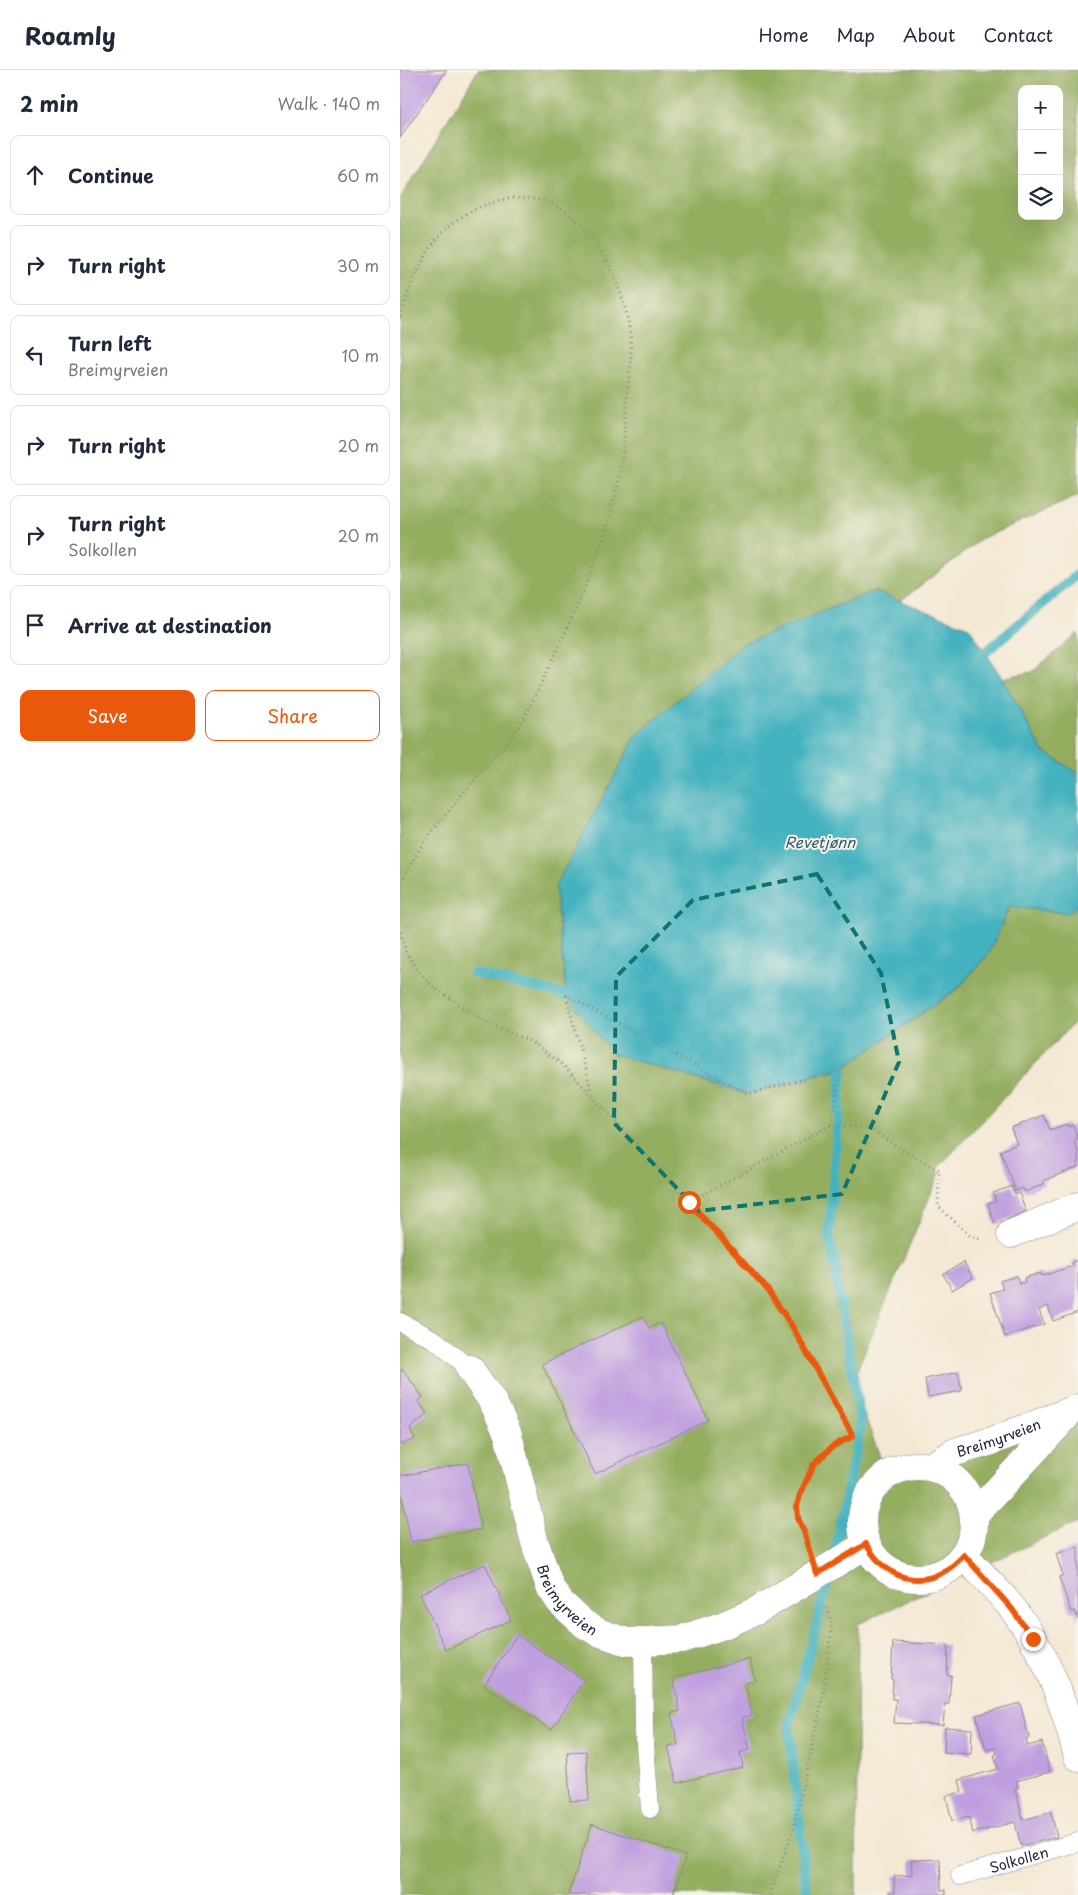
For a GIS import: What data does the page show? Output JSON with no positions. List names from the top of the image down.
{
  "streets": {
    "street": ["Breimyrveien"],
    "lane": ["Solkollen"]
  },
  "water": ["Revetjønn"],
  "page": {
    "header": "Roamly",
    "nav": [
      "Home",
      "Map",
      "About",
      "Contact"
    ],
    "heading": ["2 min", "Walk · 140 m"],
    "map_buttons": ["+", "−"],
    "list": [
      ["Continue", "60 m"],
      ["Turn right", "30 m"],
      ["Turn left", "Breimyrveien", "10 m"],
      ["Turn right", "20 m"],
      ["Turn right", "Solkollen", "20 m"],
      "Arrive at destination"
    ],
    "buttons": ["Save", "Share"]
  }
}
